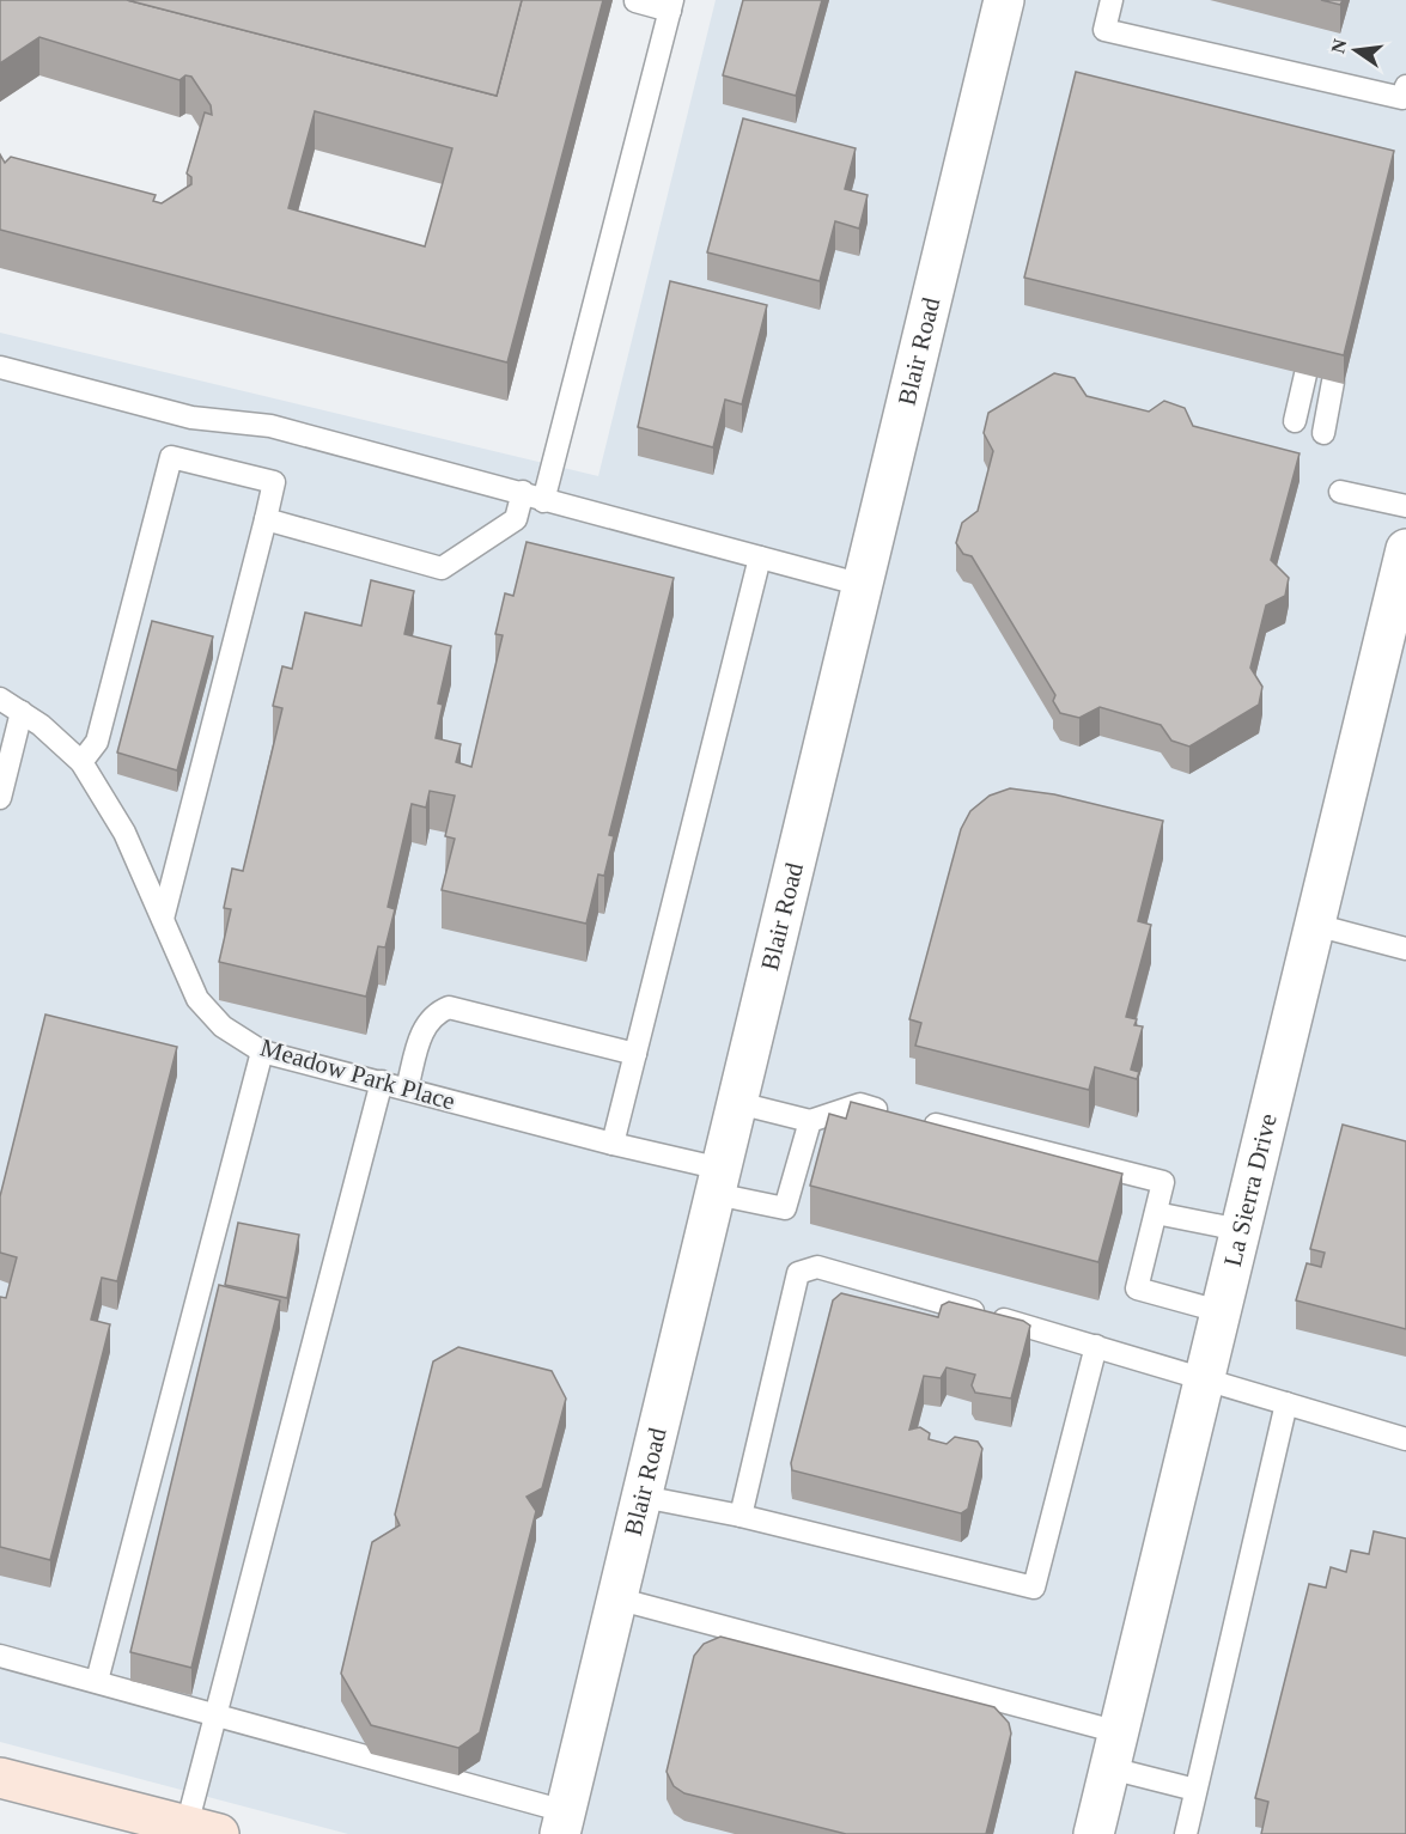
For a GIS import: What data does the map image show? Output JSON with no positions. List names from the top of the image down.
{
  "streets": {
    "street": ["Blair Road", "La Sierra Drive"],
    "lane": ["Meadow Park Place"]
  },
  "crossings": [
    ["Blair Road", "Meadow Park Place"]
  ],
  "north": "left"
}
